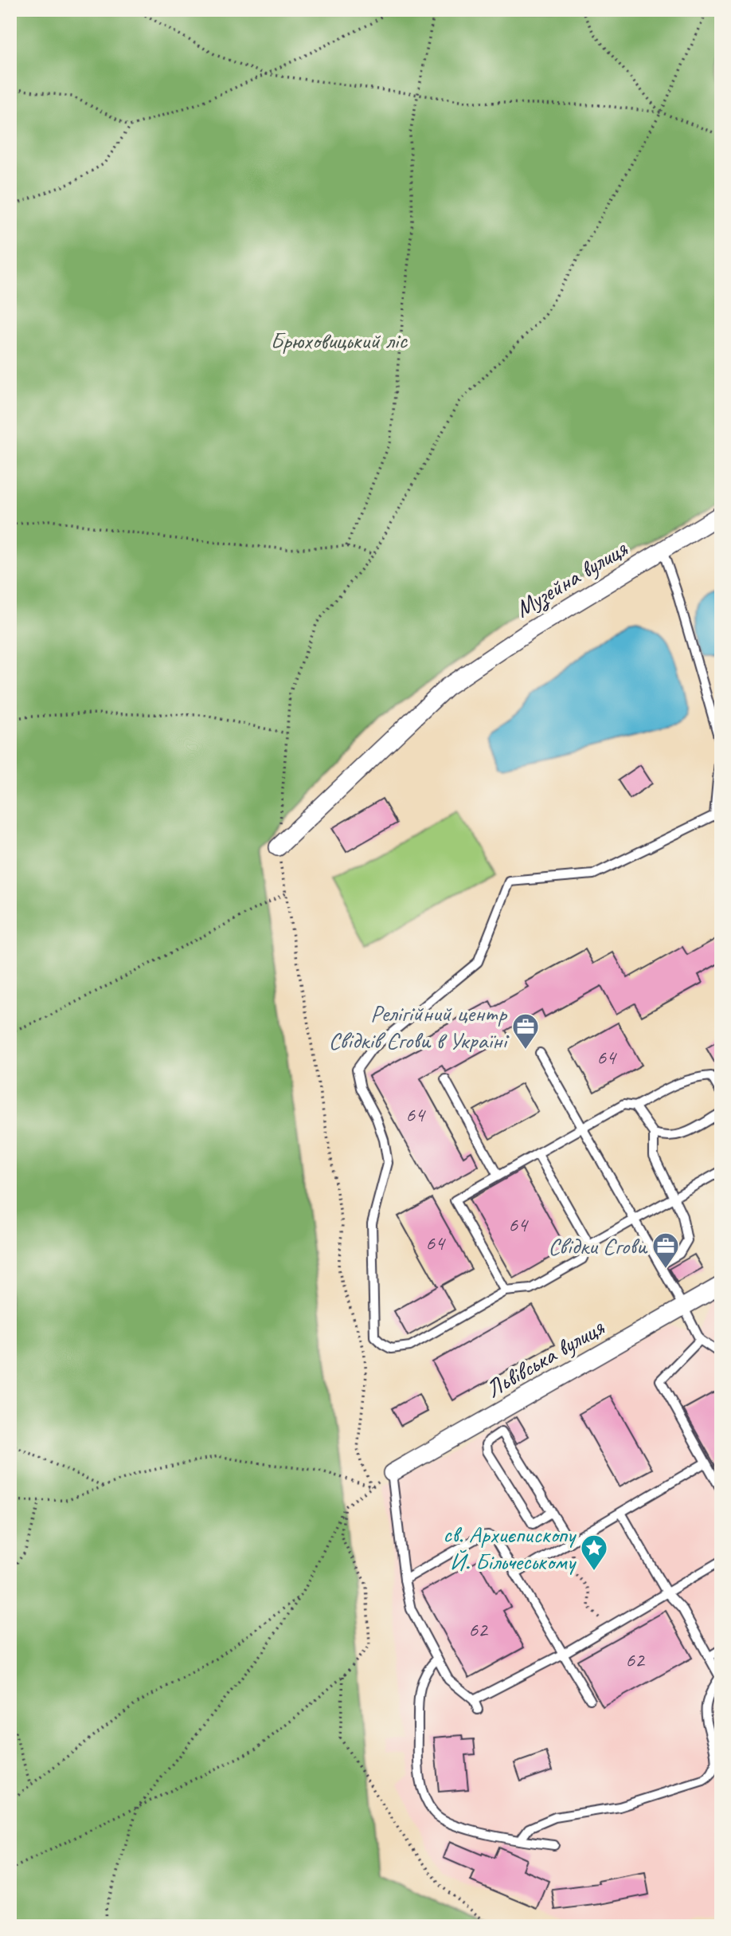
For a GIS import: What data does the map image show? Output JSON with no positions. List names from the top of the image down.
{
  "streets": {
    "street": ["Музейна вулиця", "Львівська вулиця"]
  },
  "parks": ["Брюховицький ліс"],
  "places": {
    "office": ["Релігійний центр Свідків Єгови в Україні", "Свідки Єгови"],
    "place": ["св. Архиєпископу Й. Більчеському"]
  },
  "house_numbers": [
    "64",
    "64",
    "64",
    "64",
    "62",
    "62"
  ]
}
